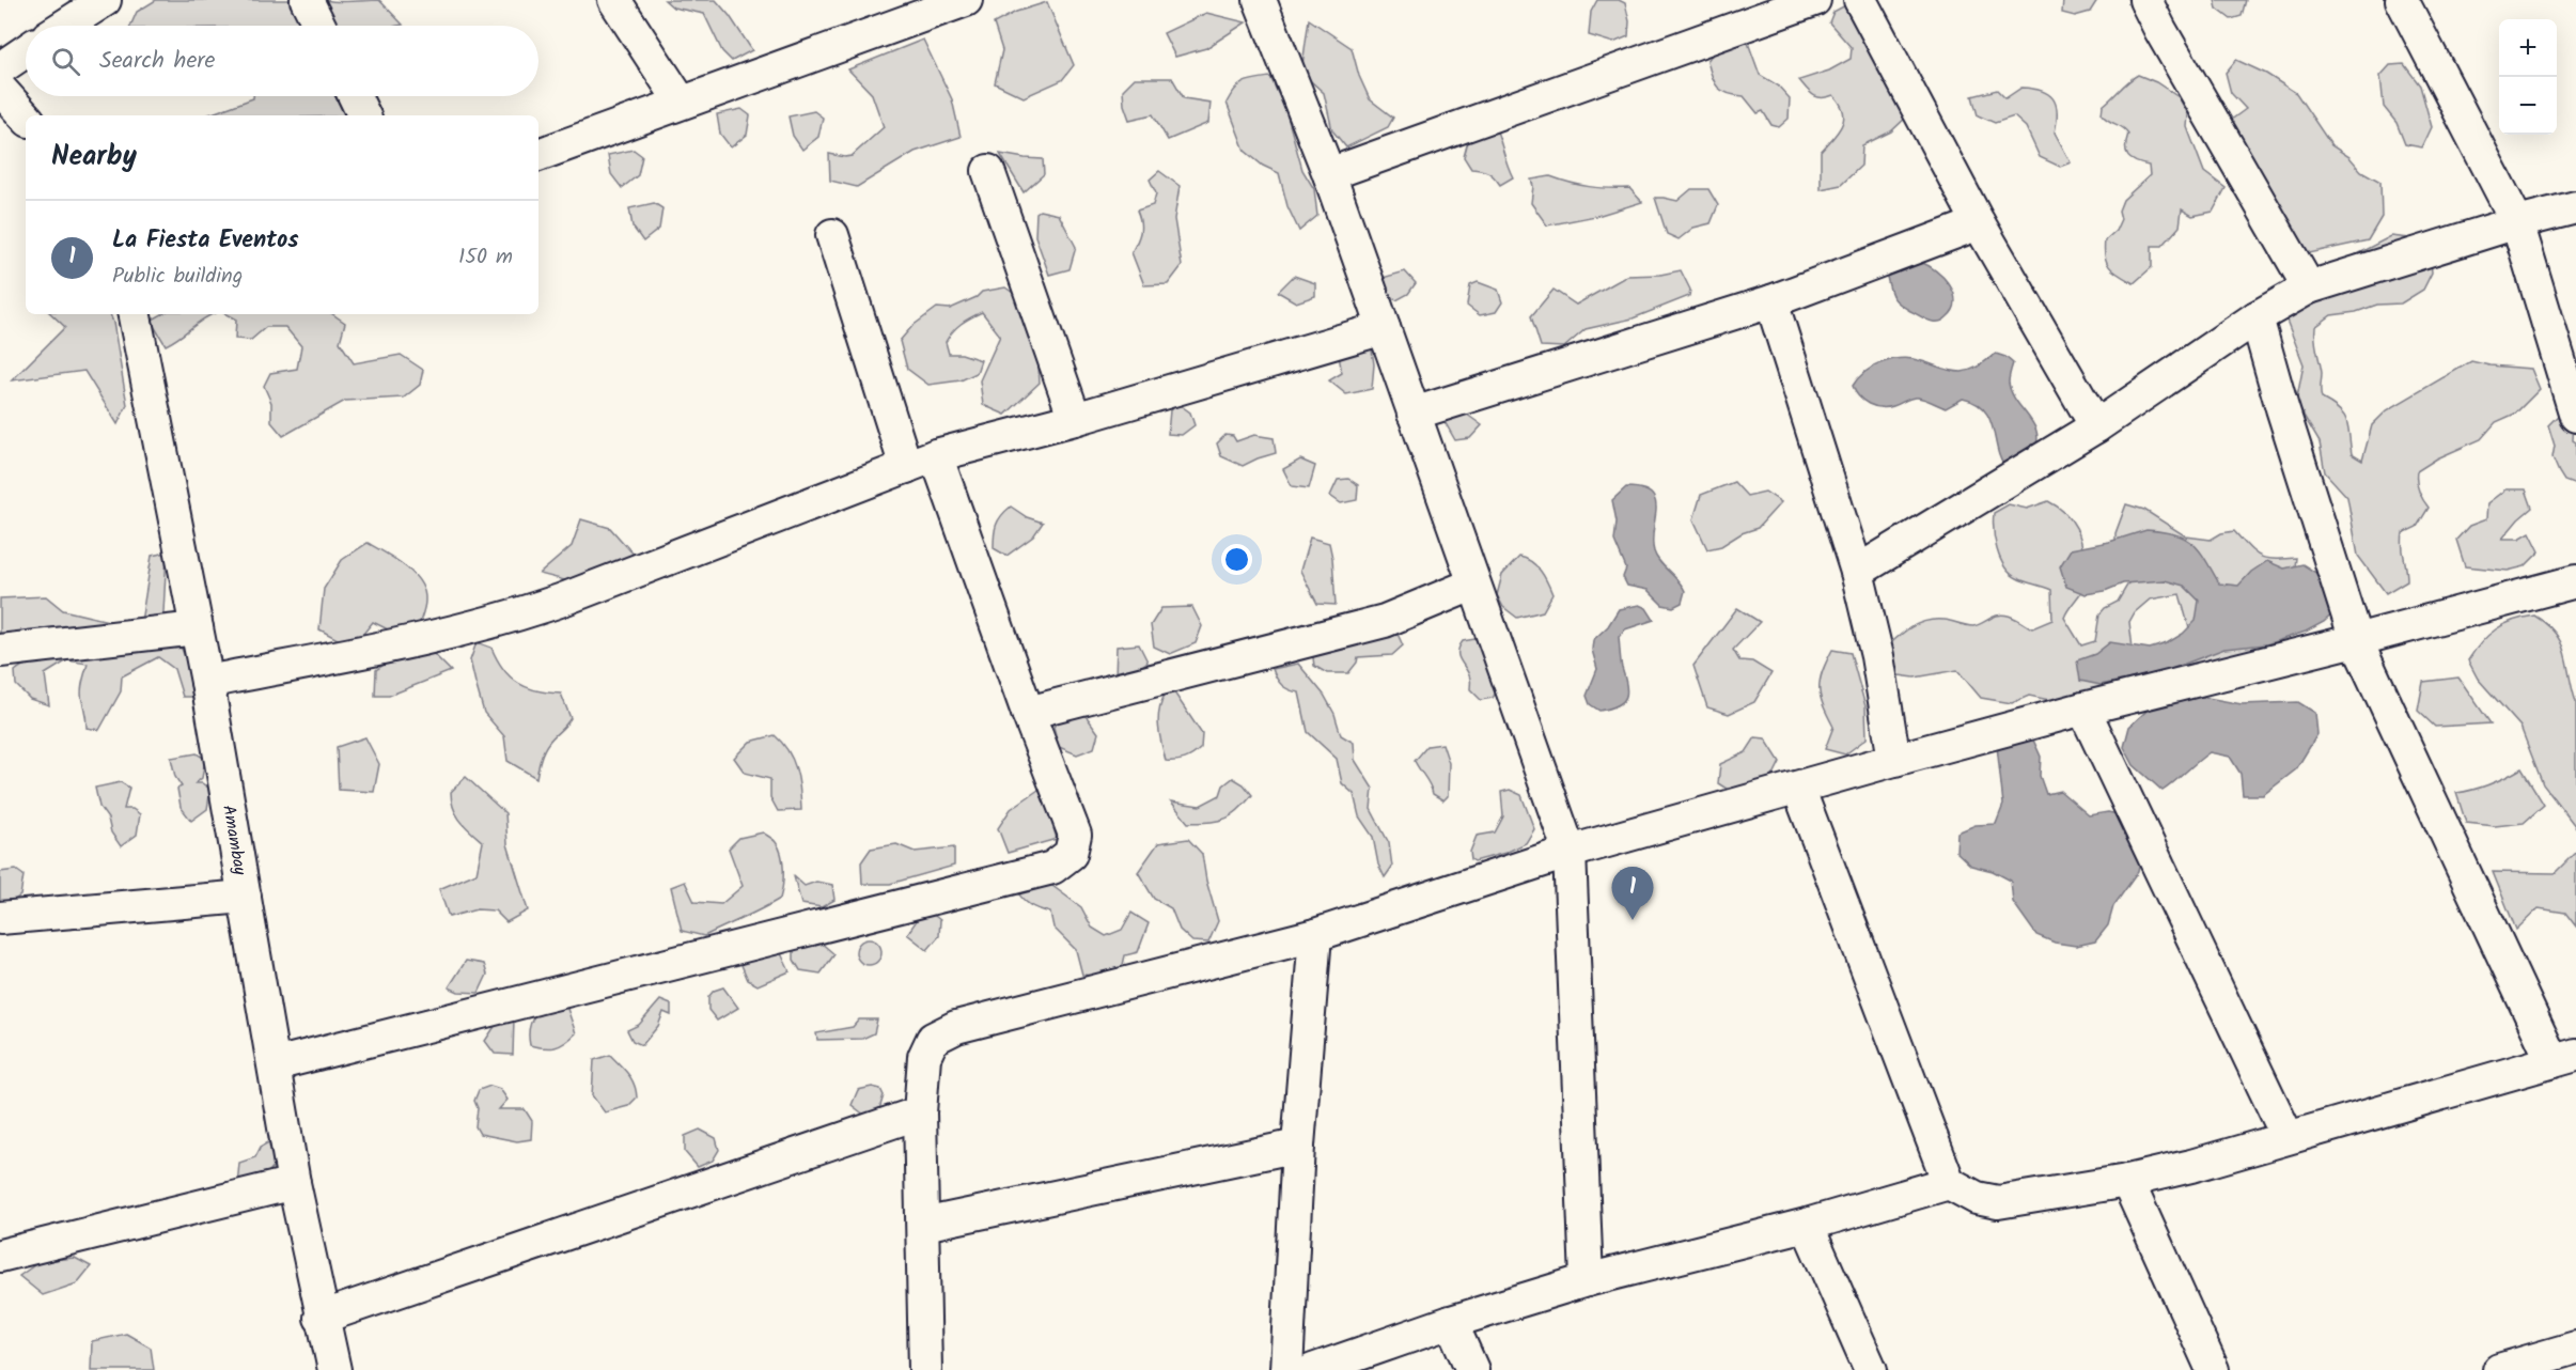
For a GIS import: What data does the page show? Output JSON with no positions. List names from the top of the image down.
{
  "streets": {
    "street": ["Amambay"]
  },
  "page": {
    "map_buttons": ["+", "−"],
    "search": "Search here",
    "heading": "Nearby",
    "list": [
      {
        "mark": "1",
        "name": "La Fiesta Eventos",
        "note": "Public building",
        "value": "150 m"
      }
    ],
    "pins": "1"
  }
}
